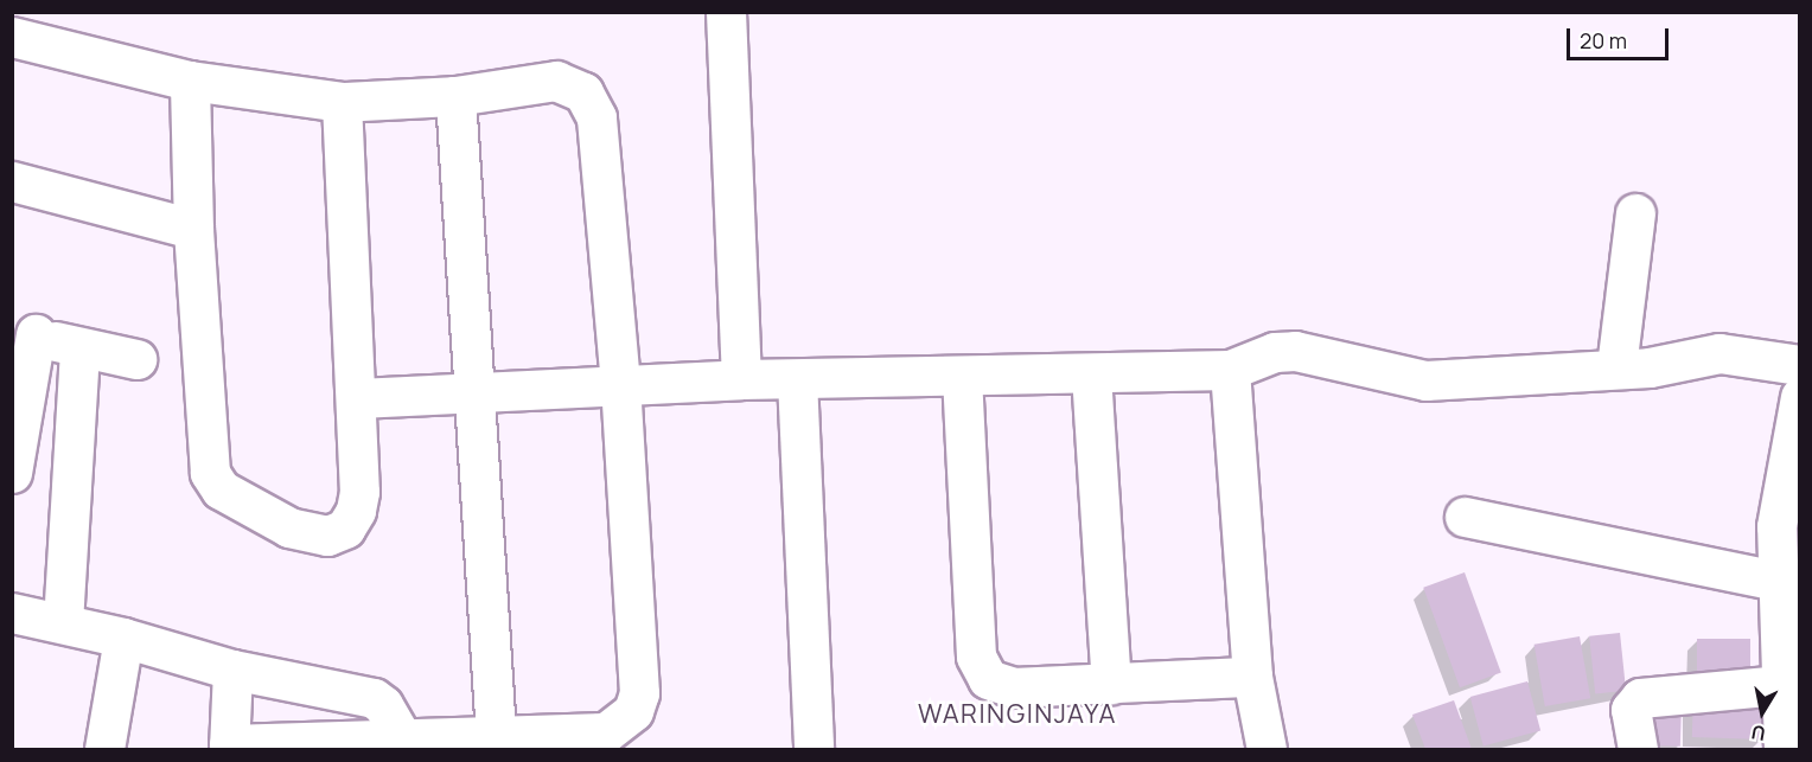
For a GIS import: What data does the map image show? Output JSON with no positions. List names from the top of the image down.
{
  "districts": ["WARINGINJAYA"],
  "scale_bar": "20 m",
  "north": "bottom"
}
